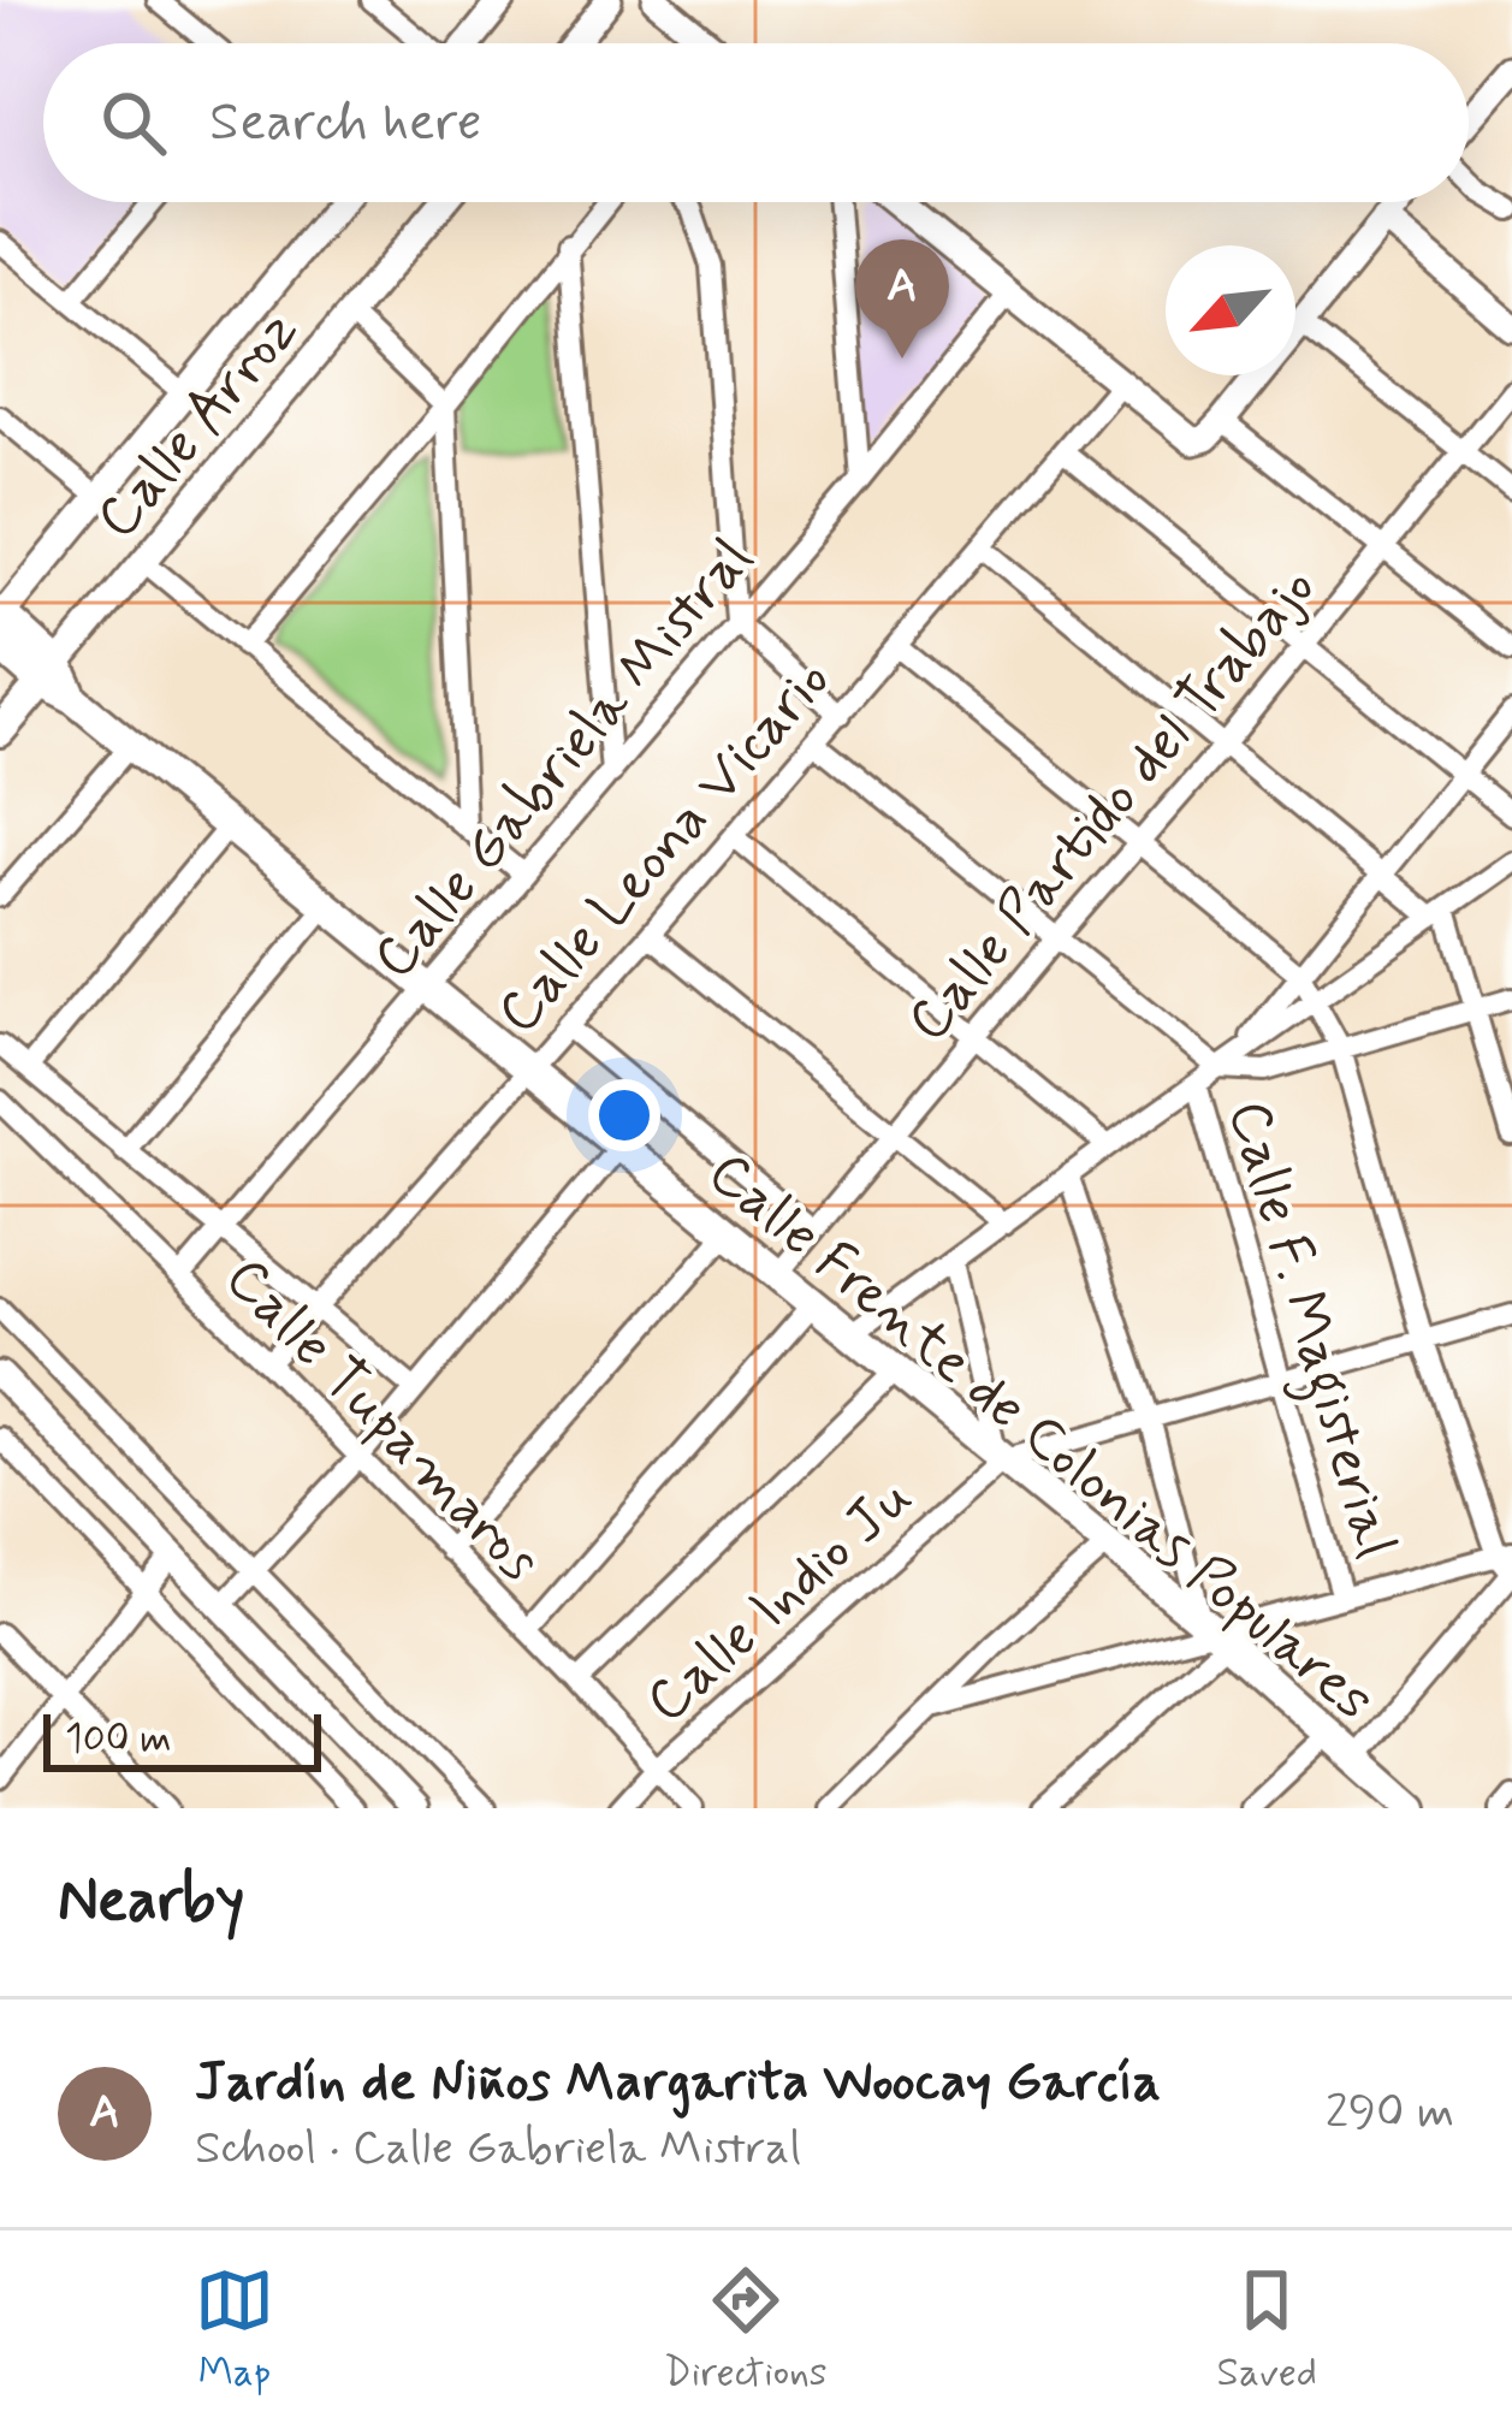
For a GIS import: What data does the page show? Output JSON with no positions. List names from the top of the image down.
{
  "streets": {
    "main road": ["Calle Arroz", "Calle Frente de Colonias Populares"],
    "street": [
      "Calle Gabriela Mistral",
      "Calle Partido del Trabajo",
      "Calle Leona Vicario",
      "Calle F. Magisterial",
      "Calle Tupamaros",
      "Calle Indio Ju"
    ]
  },
  "crossings": [
    ["Calle Arroz", "Calle Frente de Colonias Populares"],
    ["Calle Gabriela Mistral", "Calle Tupamaros"],
    ["Calle Gabriela Mistral", "Calle Frente de Colonias Populares"],
    ["Calle Partido del Trabajo", "Calle Frente de Colonias Populares"],
    ["Calle Leona Vicario", "Calle Tupamaros"],
    ["Calle Leona Vicario", "Calle Frente de Colonias Populares"],
    ["Calle Tupamaros", "Calle Indio Ju"],
    ["Calle Frente de Colonias Populares", "Calle Indio Ju"]
  ],
  "scale_bar": "100 m",
  "north": "bottom left",
  "page": {
    "search": "Search here",
    "pins": "A",
    "scale": "100 m",
    "heading": "Nearby",
    "list": [
      {
        "mark": "A",
        "name": "Jardín de Niños Margarita Woocay García",
        "note": "School · Calle Gabriela Mistral",
        "value": "290 m"
      }
    ],
    "nav": ["Map", "Directions", "Saved"]
  }
}
